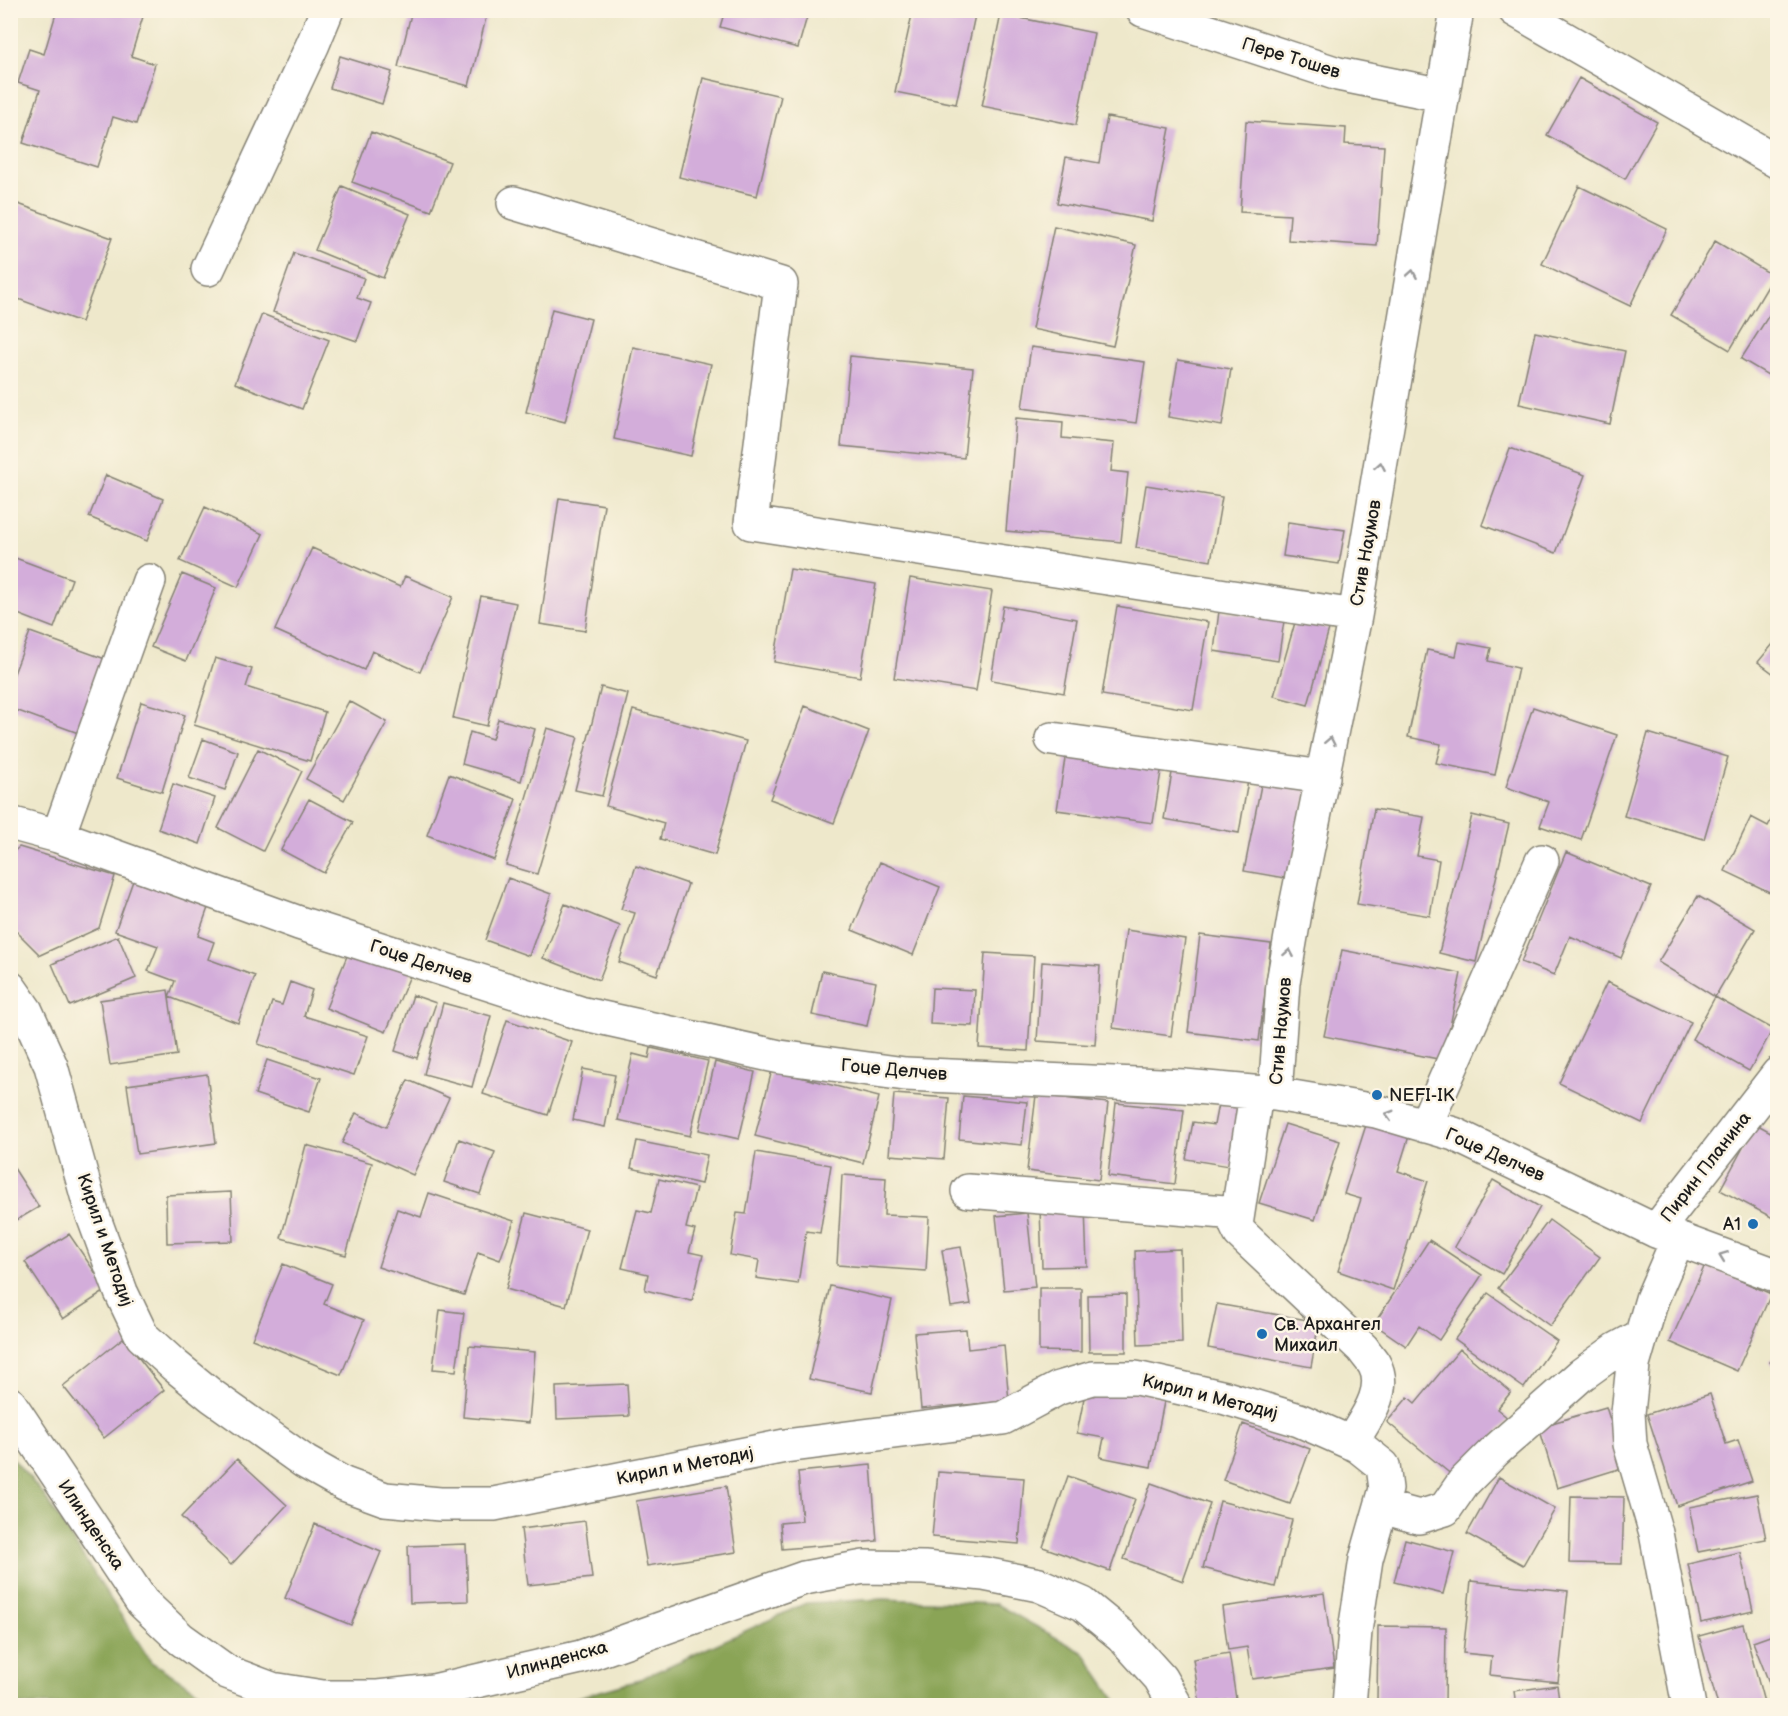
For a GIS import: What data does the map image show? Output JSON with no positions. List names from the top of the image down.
{
  "streets": {
    "street": [
      "Пере Тошев",
      "Стив Наумов",
      "Гоце Делчев",
      "Пирин Планина",
      "Кирил и Методиј",
      "Илинденска"
    ]
  },
  "crossings": [
    ["Пере Тошев", "Стив Наумов"],
    ["Стив Наумов", "Гоце Делчев"],
    ["Гоце Делчев", "Пирин Планина"]
  ],
  "one_way": ["Стив Наумов"],
  "places": ["NEFI-IK", "A1", "Св. Архангел Михаил"]
}
